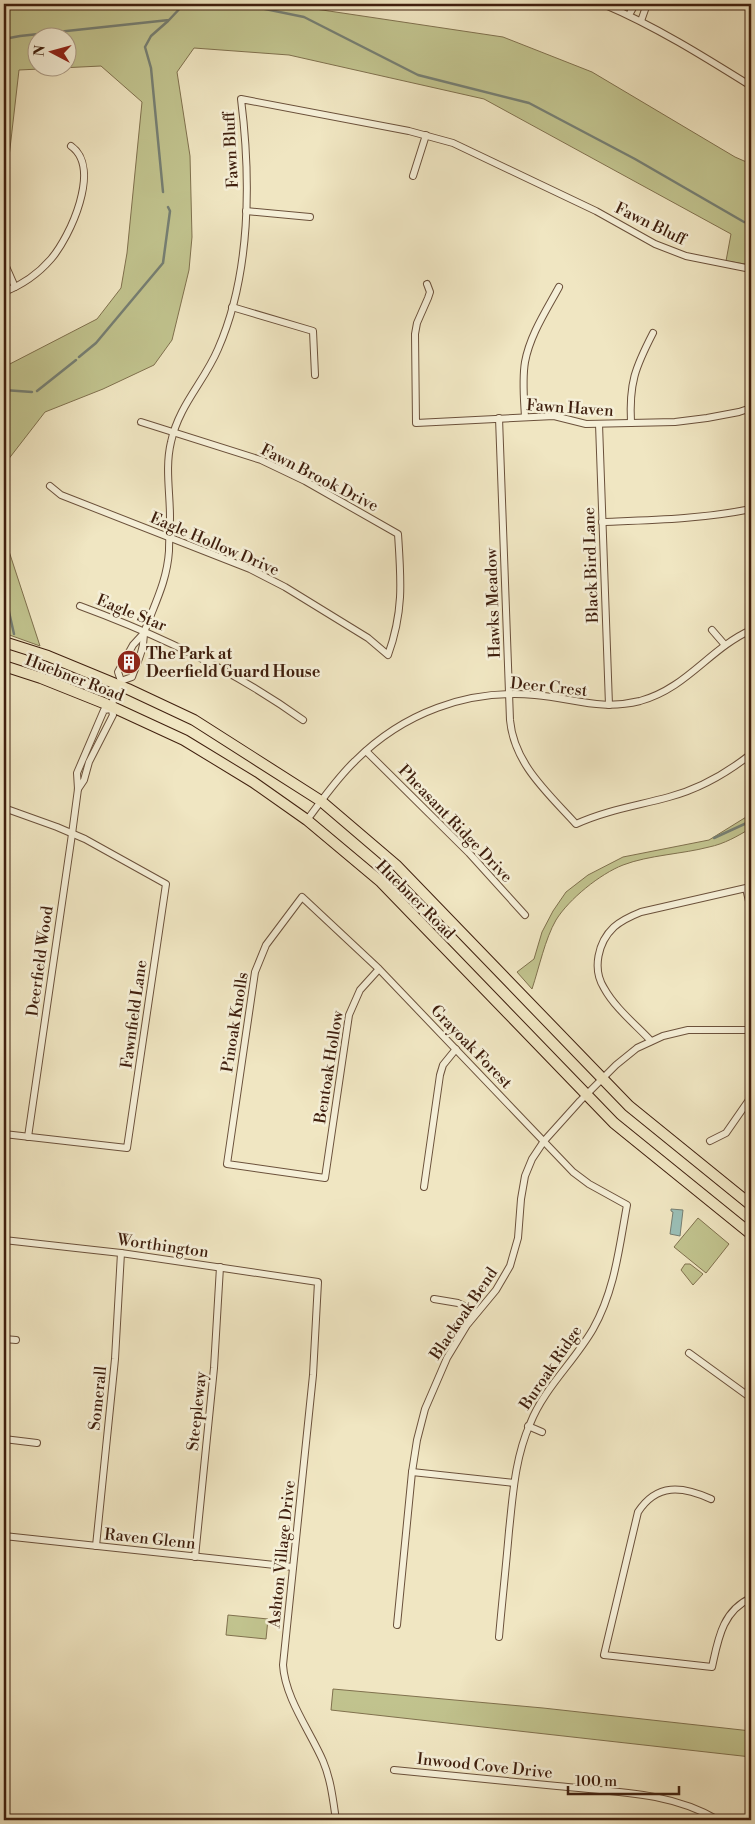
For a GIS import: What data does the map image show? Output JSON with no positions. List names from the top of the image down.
{
  "streets": {
    "main road": ["Huebner Road"],
    "street": [
      "Fawn Bluff",
      "Fawn Haven",
      "Fawn Brook Drive",
      "Eagle Hollow Drive",
      "Black Bird Lane",
      "Hawks Meadow",
      "Eagle Star",
      "Deer Crest",
      "Pheasant Ridge Drive",
      "Deerfield Wood",
      "Fawnfield Lane",
      "Pinoak Knolls",
      "Grayoak Forest",
      "Bentoak Hollow",
      "Worthington",
      "Blackoak Bend",
      "Buroak Ridge",
      "Somerall",
      "Steepleway",
      "Raven Glenn",
      "Ashton Village Drive",
      "Inwood Cove Drive"
    ]
  },
  "crossings": [
    ["Fawn Bluff", "Fawn Brook Drive"],
    ["Fawn Bluff", "Eagle Hollow Drive"],
    ["Fawn Bluff", "Eagle Star"],
    ["Fawn Bluff", "Huebner Road"],
    ["Fawn Haven", "Black Bird Lane"],
    ["Fawn Haven", "Hawks Meadow"],
    ["Fawn Brook Drive", "Eagle Hollow Drive"],
    ["Black Bird Lane", "Deer Crest"],
    ["Hawks Meadow", "Deer Crest"],
    ["Huebner Road", "Deer Crest"],
    ["Huebner Road", "Deerfield Wood"],
    ["Huebner Road", "Blackoak Bend"],
    ["Deer Crest", "Pheasant Ridge Drive"],
    ["Deerfield Wood", "Fawnfield Lane"],
    ["Pinoak Knolls", "Grayoak Forest"],
    ["Pinoak Knolls", "Bentoak Hollow"],
    ["Grayoak Forest", "Bentoak Hollow"],
    ["Grayoak Forest", "Blackoak Bend"],
    ["Grayoak Forest", "Buroak Ridge"],
    ["Worthington", "Somerall"],
    ["Worthington", "Steepleway"],
    ["Worthington", "Ashton Village Drive"],
    ["Somerall", "Raven Glenn"],
    ["Steepleway", "Raven Glenn"],
    ["Raven Glenn", "Ashton Village Drive"]
  ],
  "places": {
    "building": ["The Park at Deerfield Guard House"]
  },
  "scale_bar": "100 m",
  "north": "left"
}
